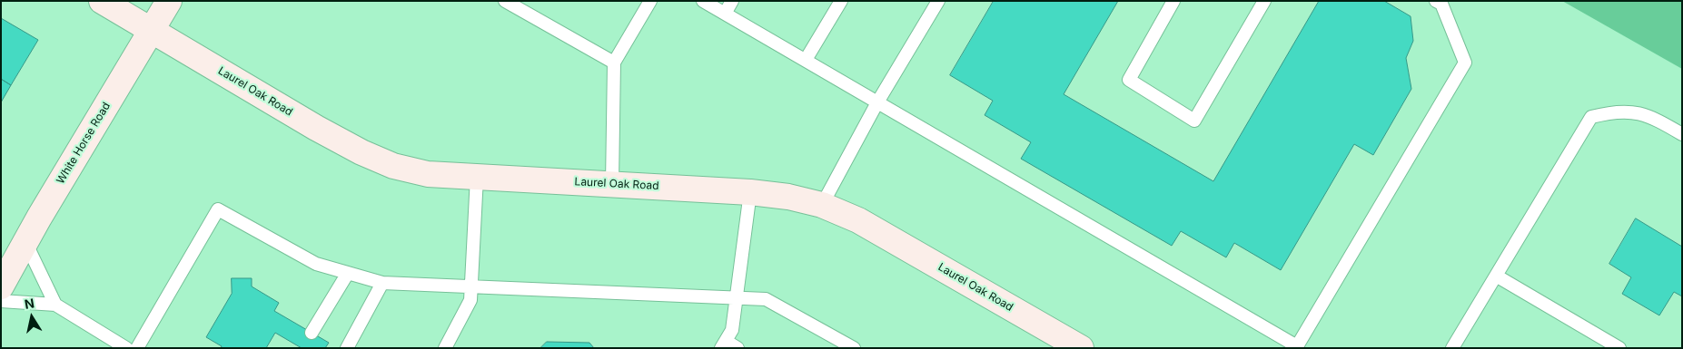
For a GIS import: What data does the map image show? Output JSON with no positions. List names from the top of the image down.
{
  "streets": {
    "street": ["Laurel Oak Road", "White Horse Road"]
  },
  "crossings": [
    ["Laurel Oak Road", "White Horse Road"]
  ],
  "north": "top"
}
